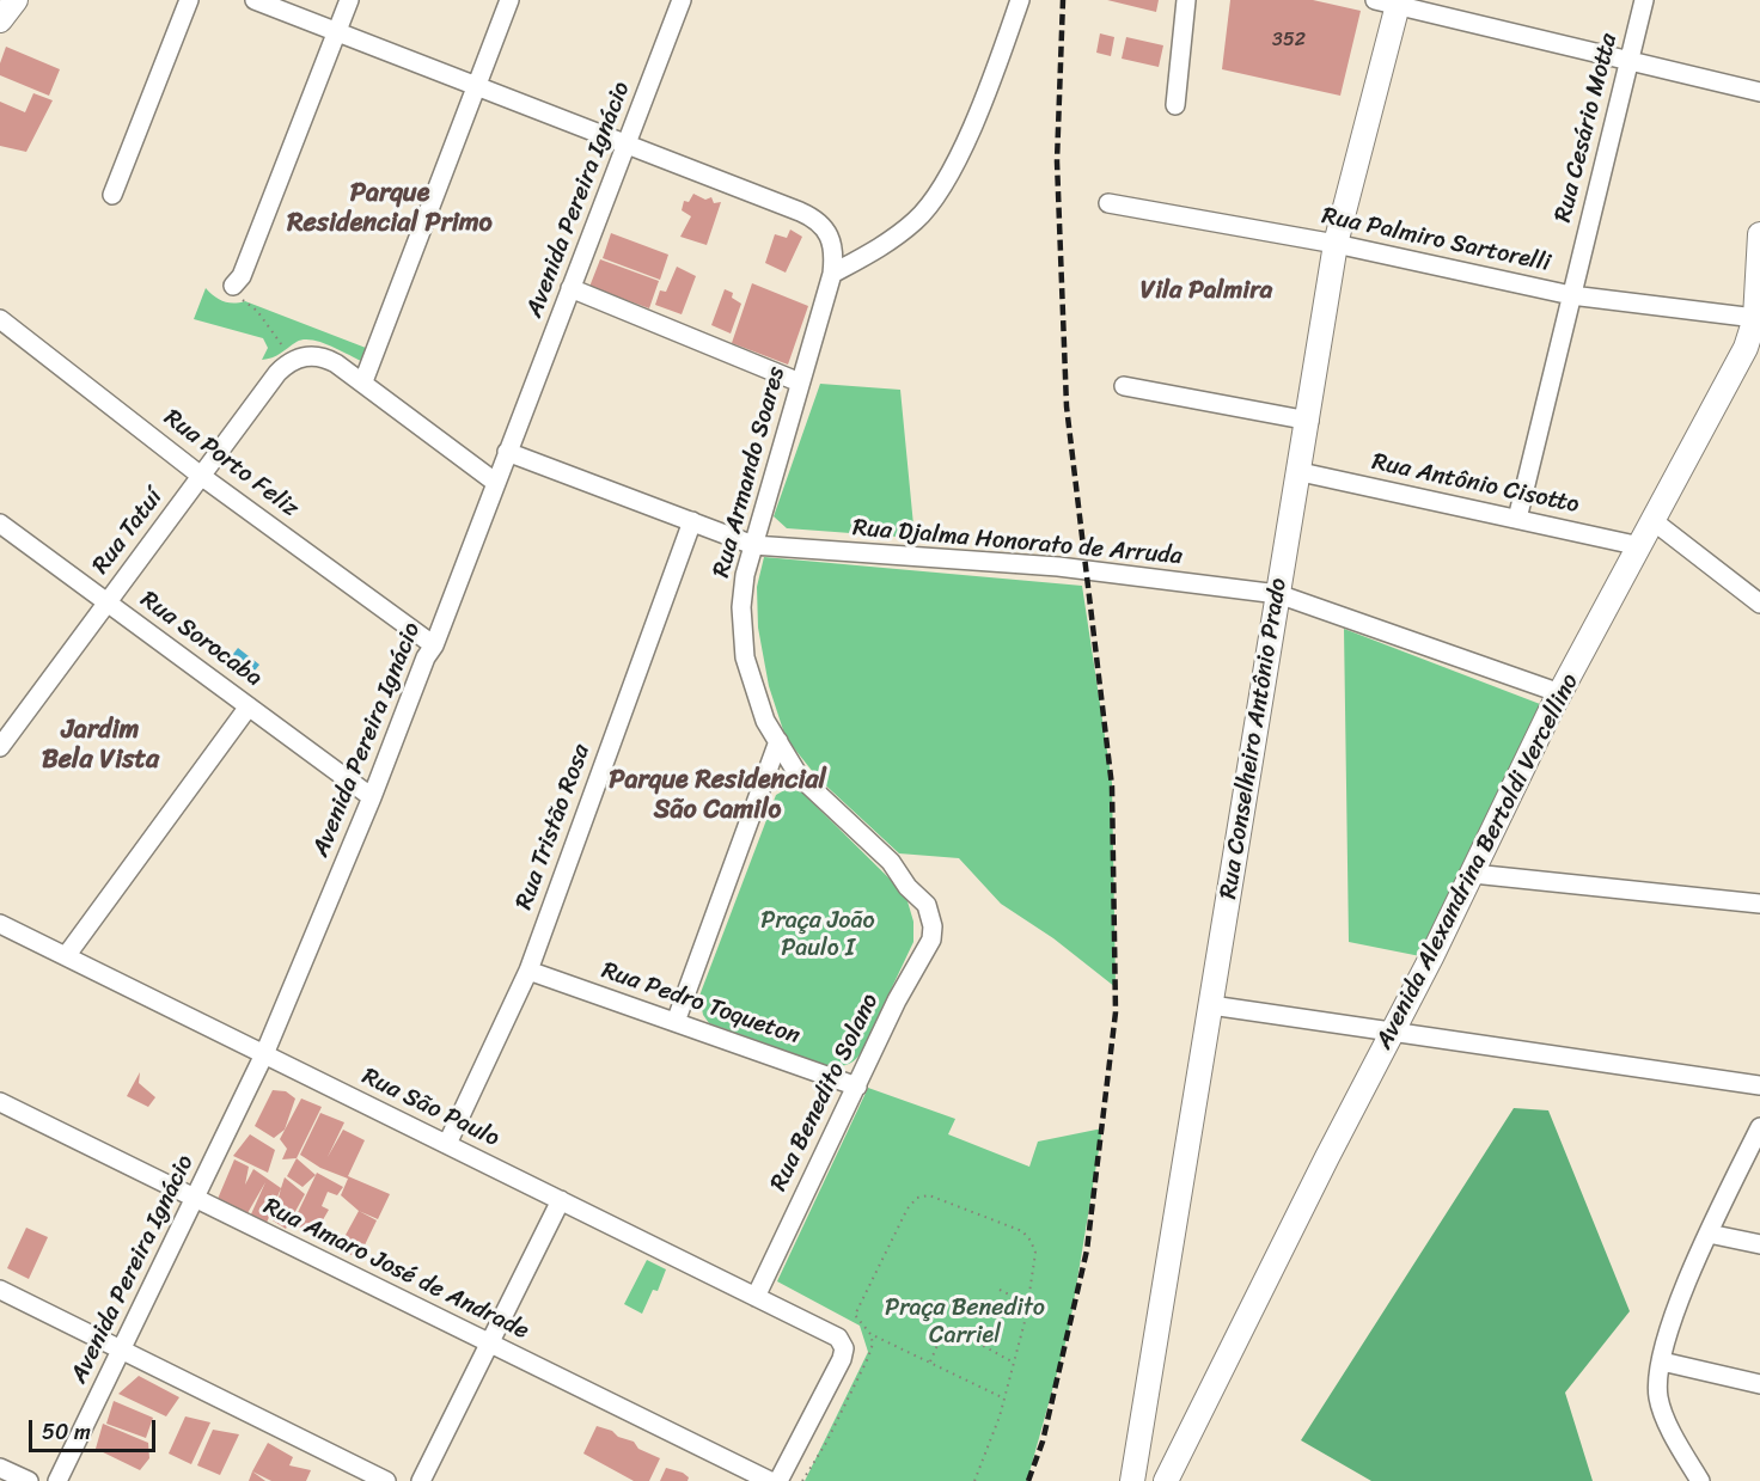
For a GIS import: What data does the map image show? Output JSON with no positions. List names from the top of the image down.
{
  "streets": {
    "main road": ["Rua Conselheiro Antônio Prado", "Avenida Alexandrina Bertoldi Vercellino"],
    "street": [
      "Rua Cesário Motta",
      "Avenida Pereira Ignácio",
      "Rua Palmiro Sartorelli",
      "Rua Porto Feliz",
      "Rua Armando Soares",
      "Rua Antônio Cisotto",
      "Rua Tatuí",
      "Rua Djalma Honorato de Arruda",
      "Rua Sorocaba",
      "Rua Tristão Rosa",
      "Rua Pedro Toqueton",
      "Rua Benedito Solano",
      "Rua São Paulo",
      "Rua Amaro José de Andrade"
    ]
  },
  "crossings": [
    ["Rua Cesário Motta", "Rua Palmiro Sartorelli"],
    ["Rua Cesário Motta", "Rua Antônio Cisotto"],
    ["Avenida Pereira Ignácio", "Rua Porto Feliz"],
    ["Avenida Pereira Ignácio", "Rua Armando Soares"],
    ["Avenida Pereira Ignácio", "Rua Djalma Honorato de Arruda"],
    ["Avenida Pereira Ignácio", "Rua Sorocaba"],
    ["Avenida Pereira Ignácio", "Rua São Paulo"],
    ["Avenida Pereira Ignácio", "Rua Amaro José de Andrade"],
    ["Rua Palmiro Sartorelli", "Rua Conselheiro Antônio Prado"],
    ["Rua Palmiro Sartorelli", "Avenida Alexandrina Bertoldi Vercellino"],
    ["Rua Porto Feliz", "Rua Tatuí"],
    ["Rua Armando Soares", "Rua Djalma Honorato de Arruda"],
    ["Rua Armando Soares", "Rua Benedito Solano"],
    ["Rua Antônio Cisotto", "Rua Conselheiro Antônio Prado"],
    ["Rua Antônio Cisotto", "Avenida Alexandrina Bertoldi Vercellino"],
    ["Rua Tatuí", "Rua Sorocaba"],
    ["Rua Djalma Honorato de Arruda", "Rua Conselheiro Antônio Prado"],
    ["Rua Djalma Honorato de Arruda", "Rua Tristão Rosa"],
    ["Rua Djalma Honorato de Arruda", "Avenida Alexandrina Bertoldi Vercellino"],
    ["Rua Tristão Rosa", "Rua Pedro Toqueton"],
    ["Rua Tristão Rosa", "Rua São Paulo"],
    ["Rua Pedro Toqueton", "Rua Benedito Solano"],
    ["Rua Benedito Solano", "Rua São Paulo"]
  ],
  "districts": [
    "Parque Residencial Primo",
    "Vila Palmira",
    "Jardim Bela Vista",
    "Parque Residencial São Camilo"
  ],
  "parks": ["Praça João Paulo I", "Praça Benedito Carriel"],
  "house_numbers": ["352"],
  "scale_bar": "50 m"
}
